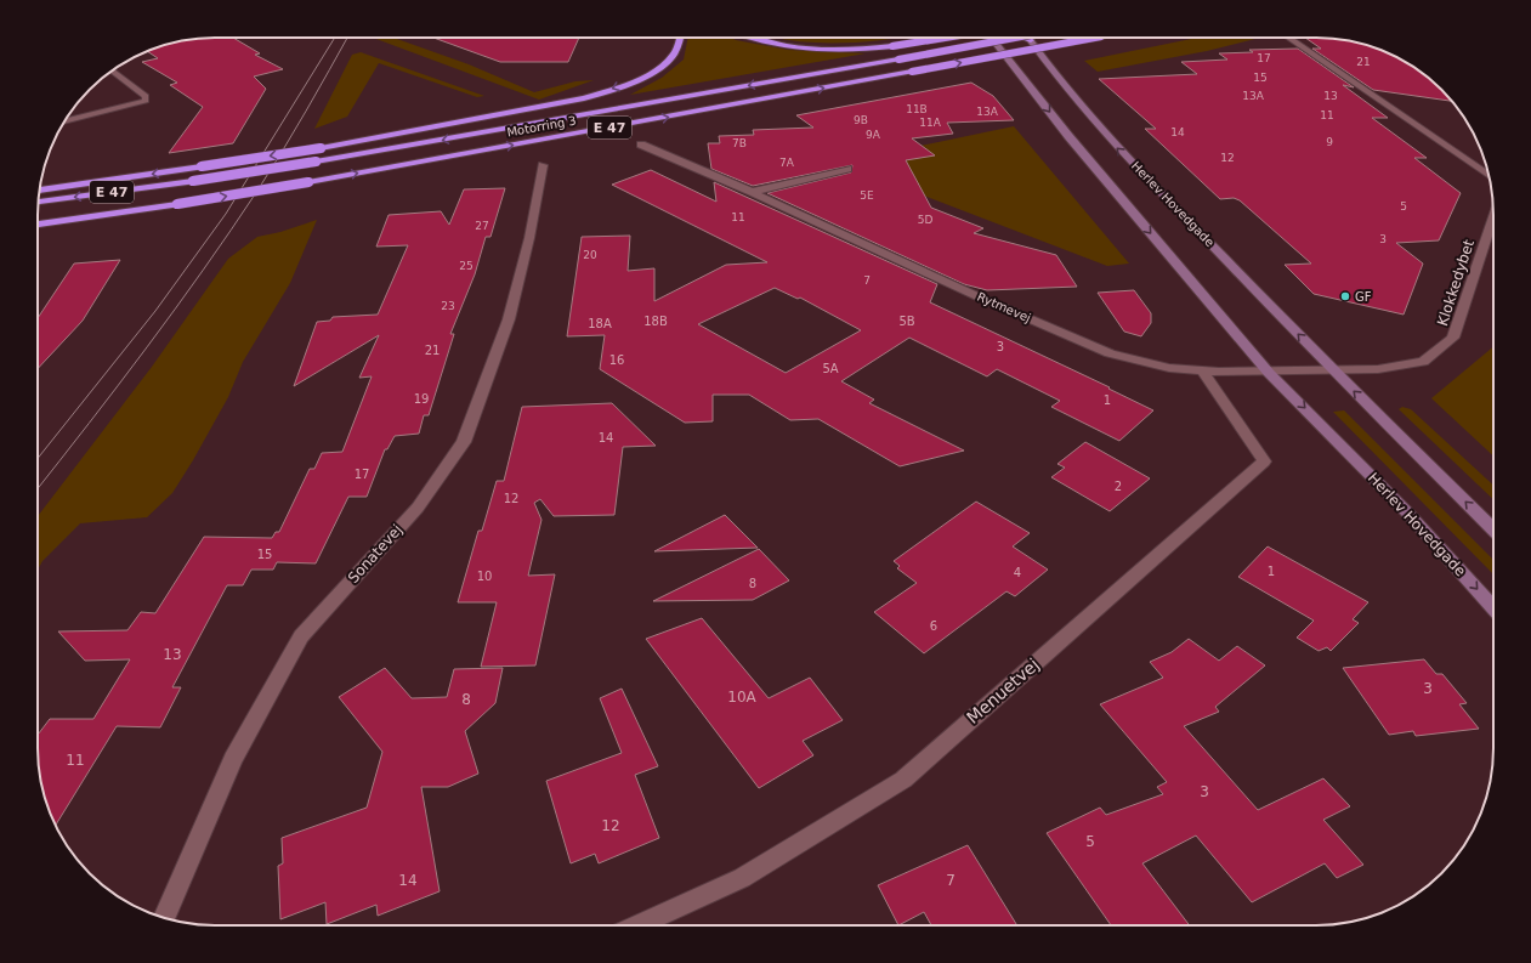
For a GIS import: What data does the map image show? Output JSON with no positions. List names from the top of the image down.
{
  "streets": {
    "highway": ["Motorring 3", "E 47"],
    "main road": ["Herlev Hovedgade"],
    "street": [
      "Klokkedybet",
      "Rytmevej",
      "Sonatevej",
      "Menuetvej"
    ]
  },
  "crossings": [
    ["Herlev Hovedgade", "Klokkedybet"],
    ["Herlev Hovedgade", "Rytmevej"],
    ["Rytmevej", "Menuetvej"]
  ],
  "places": ["GF"],
  "house_numbers": [
    "17",
    "21",
    "15",
    "13A",
    "13",
    "11B",
    "13A",
    "11",
    "9B",
    "11A",
    "14",
    "9A",
    "9",
    "7B",
    "12",
    "7A",
    "5E",
    "5",
    "11",
    "5D",
    "27",
    "3",
    "20",
    "25",
    "7",
    "23",
    "18B",
    "5B",
    "18A",
    "3",
    "21",
    "16",
    "5A",
    "19",
    "1",
    "14",
    "17",
    "2",
    "12",
    "15",
    "1",
    "4",
    "10",
    "8",
    "6",
    "13",
    "3",
    "10A",
    "8",
    "11",
    "3",
    "12",
    "5",
    "14",
    "7"
  ]
}
